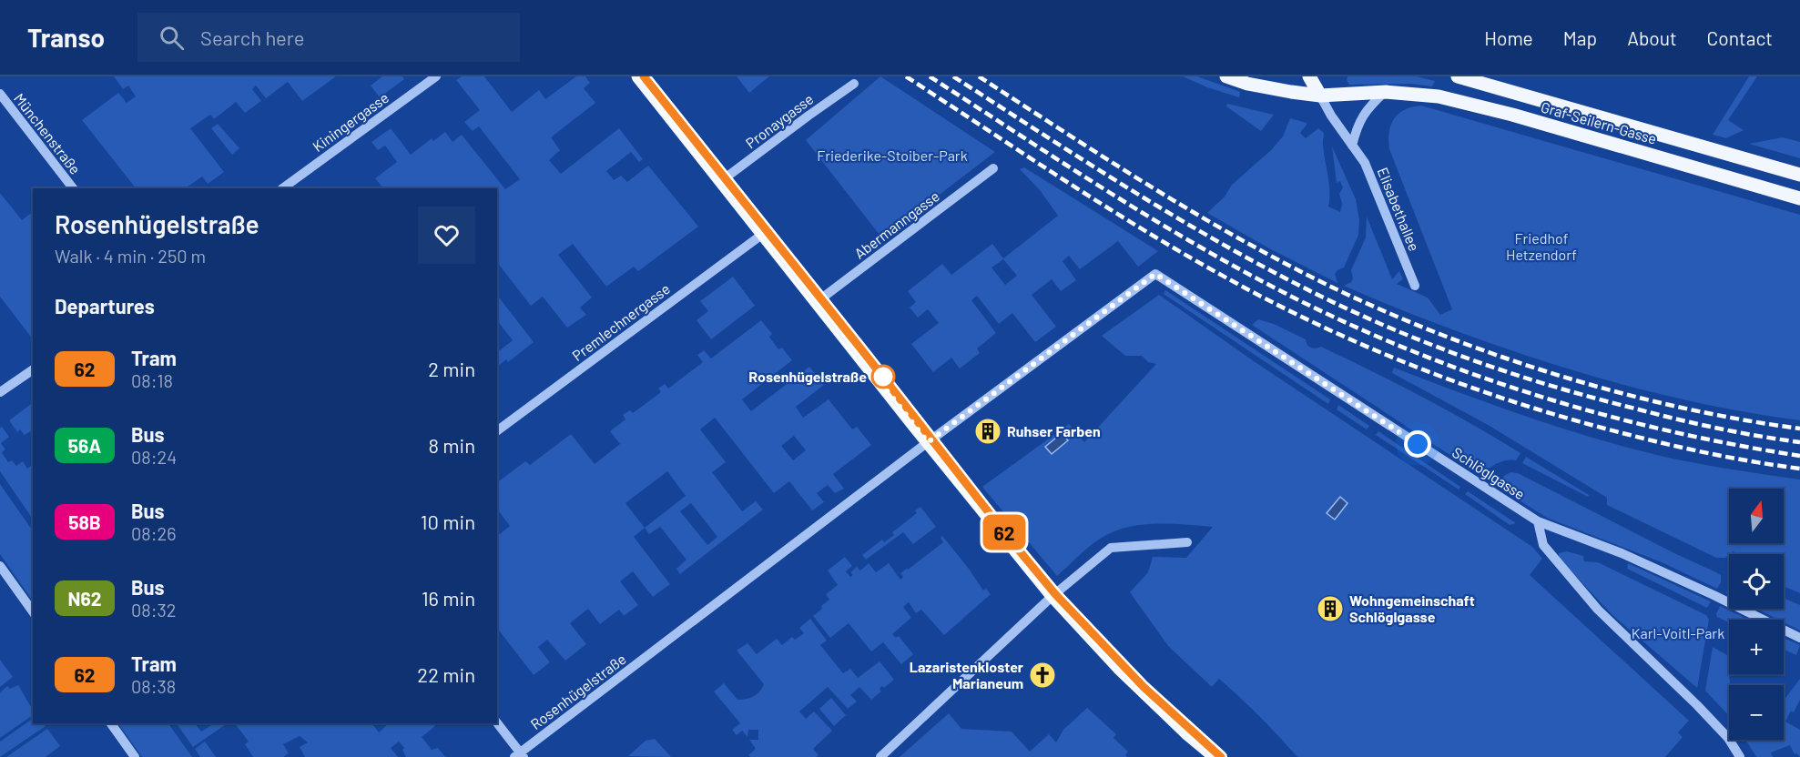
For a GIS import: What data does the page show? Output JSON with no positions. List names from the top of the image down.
{
  "streets": {
    "main road": ["Graf-Seilern-Gasse"],
    "street": [
      "Pronaygasse",
      "Kiningergasse",
      "Münchenstraße",
      "Elisabethallee",
      "Abermanngasse",
      "Premlechnergasse",
      "Schlöglgasse",
      "Rosenhügelstraße"
    ]
  },
  "crossings": [
    ["Schlöglgasse", "Rosenhügelstraße"]
  ],
  "parks": ["Friederike-Stoiber-Park", "Friedhof Hetzendorf", "Karl-Voitl-Park"],
  "places": {
    "other": ["Rosenhügelstraße"],
    "building": ["Ruhser Farben", "Wohngemeinschaft Schlöglgasse"],
    "church": ["Lazaristenkloster Marianeum"]
  },
  "lines": ["tram line 62"],
  "north": "top",
  "page": {
    "header": "Transo",
    "search": "Search here",
    "nav": [
      "Home",
      "Map",
      "About",
      "Contact"
    ],
    "on_map": "62",
    "heading": [
      ["Rosenhügelstraße", "Walk · 4 min · 250 m"],
      "Departures"
    ],
    "list": [
      {
        "mark": "62",
        "name": "Tram",
        "note": "08:18",
        "value": "2 min"
      },
      {
        "mark": "56A",
        "name": "Bus",
        "note": "08:24",
        "value": "8 min"
      },
      {
        "mark": "58B",
        "name": "Bus",
        "note": "08:26",
        "value": "10 min"
      },
      {
        "mark": "N62",
        "name": "Bus",
        "note": "08:32",
        "value": "16 min"
      },
      {
        "mark": "62",
        "name": "Tram",
        "note": "08:38",
        "value": "22 min"
      }
    ],
    "map_buttons": ["+", "−"]
  }
}
